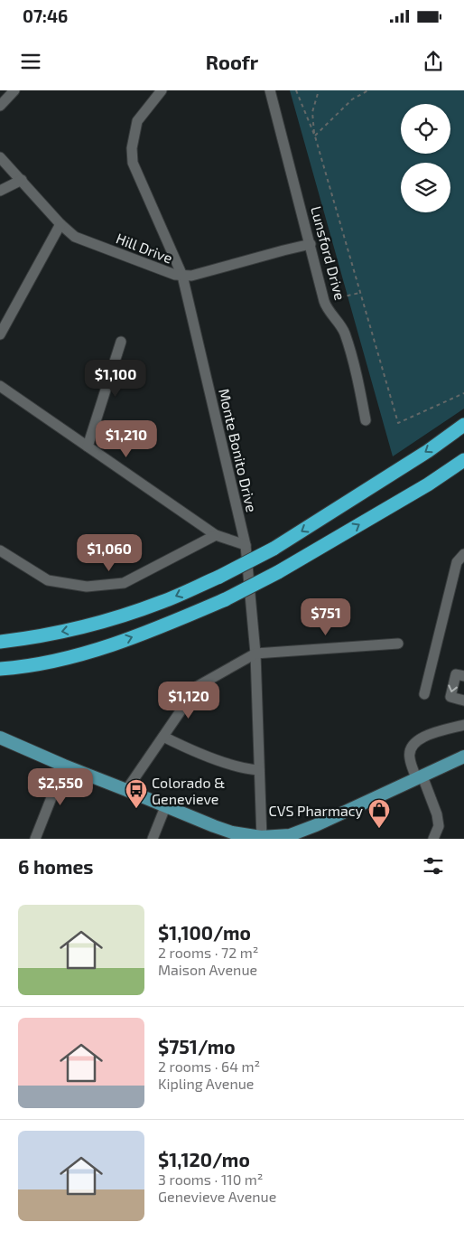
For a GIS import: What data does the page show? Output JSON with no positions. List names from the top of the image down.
{
  "streets": {
    "street": ["Hill Drive", "Lunsford Drive", "Monte Bonito Drive"]
  },
  "crossings": [
    ["Hill Drive", "Lunsford Drive"],
    ["Hill Drive", "Monte Bonito Drive"]
  ],
  "places": {
    "bus stop": ["Colorado & Genevieve"],
    "shop": ["CVS Pharmacy"]
  },
  "page": {
    "status": "07:46",
    "header": "Roofr",
    "price": [
      "$1,100",
      "$1,210",
      "$1,060",
      "$751",
      "$1,120",
      "$2,550"
    ],
    "heading": "6 homes",
    "list": [
      {
        "name": "$1,100/mo",
        "note": "2 rooms · 72 m² · Maison Avenue"
      },
      {
        "name": "$751/mo",
        "note": "2 rooms · 64 m² · Kipling Avenue"
      },
      {
        "name": "$1,120/mo",
        "note": "3 rooms · 110 m² · Genevieve Avenue"
      }
    ]
  }
}
